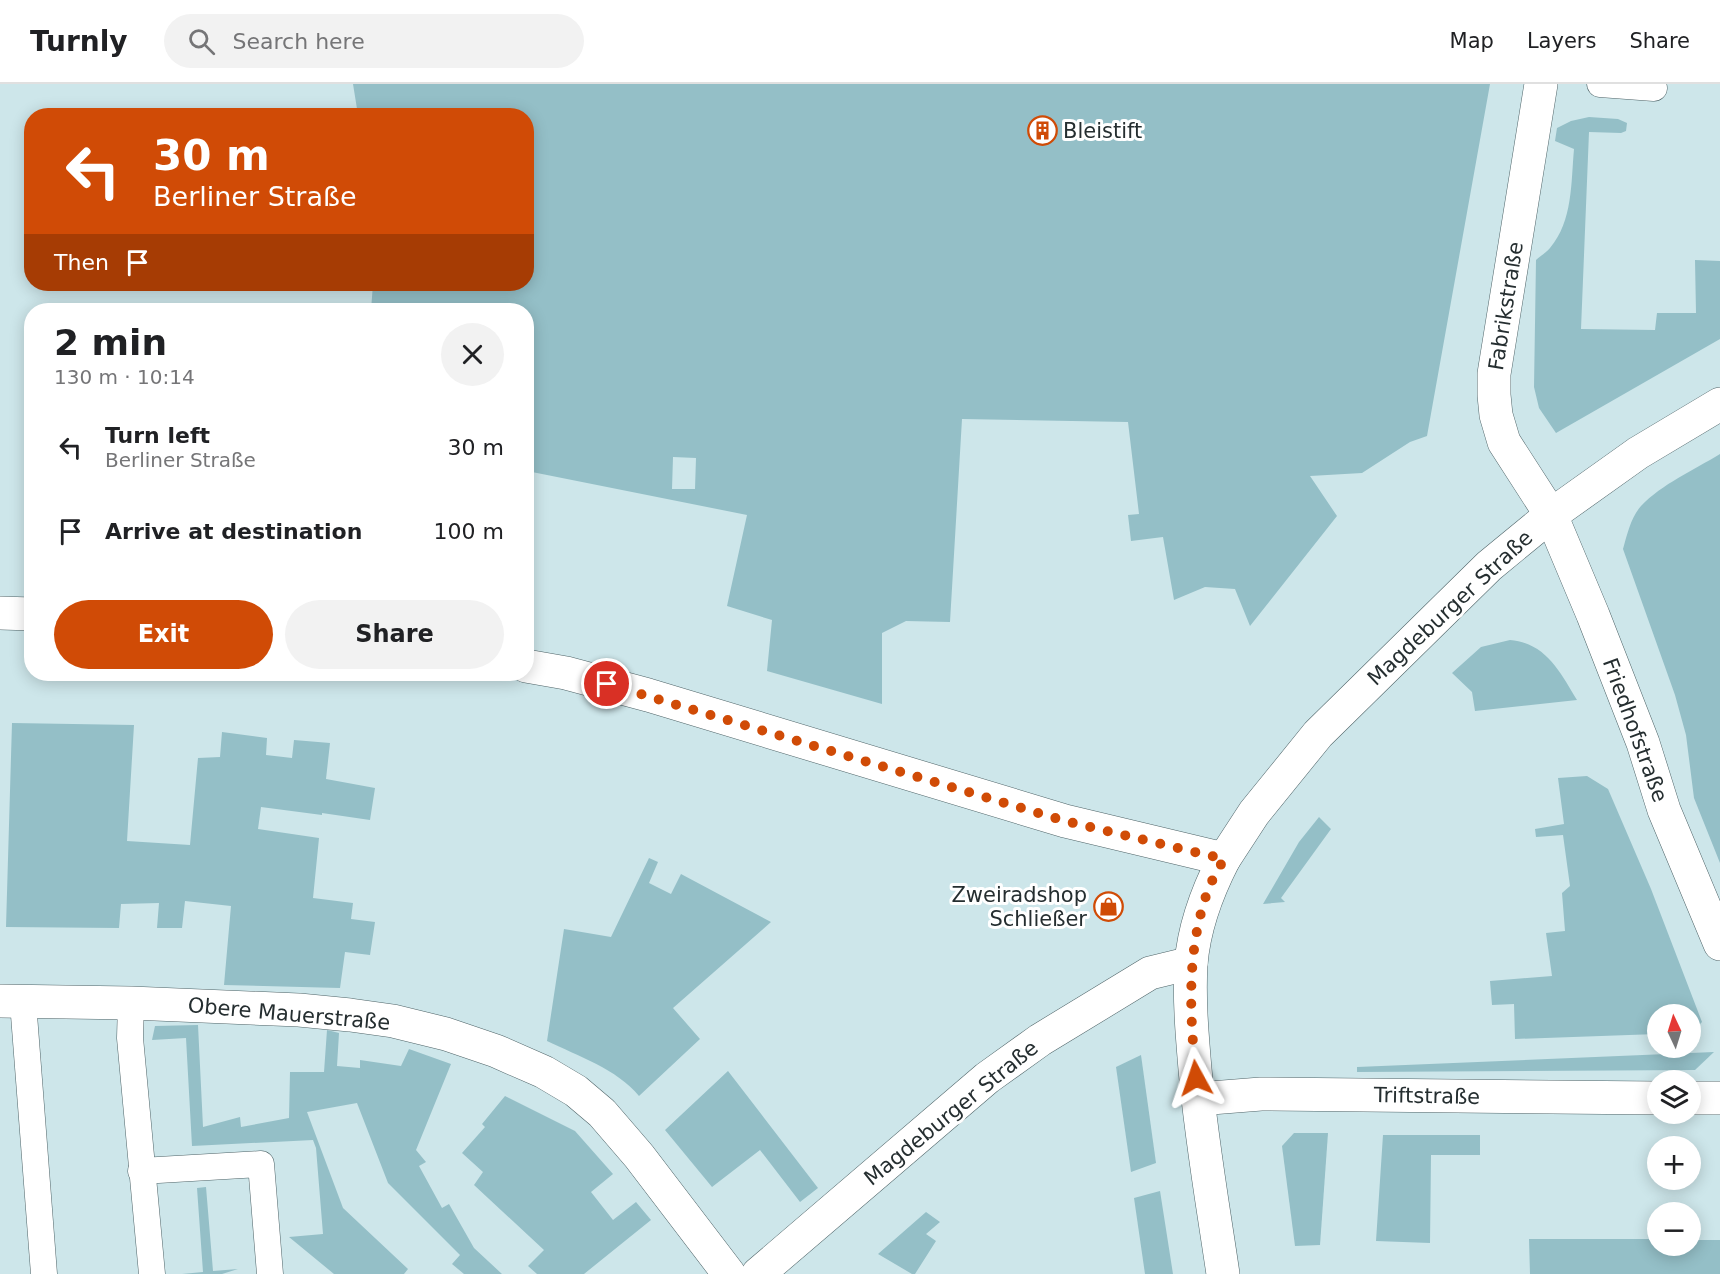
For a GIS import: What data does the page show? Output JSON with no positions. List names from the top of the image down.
{
  "streets": {
    "street": [
      "Fabrikstraße",
      "Magdeburger Straße",
      "Friedhofstraße",
      "Obere Mauerstraße",
      "Triftstraße"
    ]
  },
  "crossings": [
    ["Fabrikstraße", "Magdeburger Straße"],
    ["Fabrikstraße", "Friedhofstraße"],
    ["Magdeburger Straße", "Friedhofstraße"],
    ["Magdeburger Straße", "Triftstraße"]
  ],
  "places": {
    "building": ["Bleistift"],
    "shop": ["Zweiradshop Schließer"]
  },
  "north": "top",
  "page": {
    "header": "Turnly",
    "search": "Search here",
    "nav": ["Map", "Layers", "Share"],
    "turn": ["30 m", "Berliner Straße"],
    "then": "Then",
    "heading": ["2 min", "130 m · 10:14"],
    "list": [
      {
        "name": "Turn left",
        "note": "Berliner Straße",
        "value": "30 m"
      },
      {
        "name": "Arrive at destination",
        "value": "100 m"
      }
    ],
    "buttons": ["Exit", "Share"],
    "map_buttons": ["+", "−"]
  }
}
